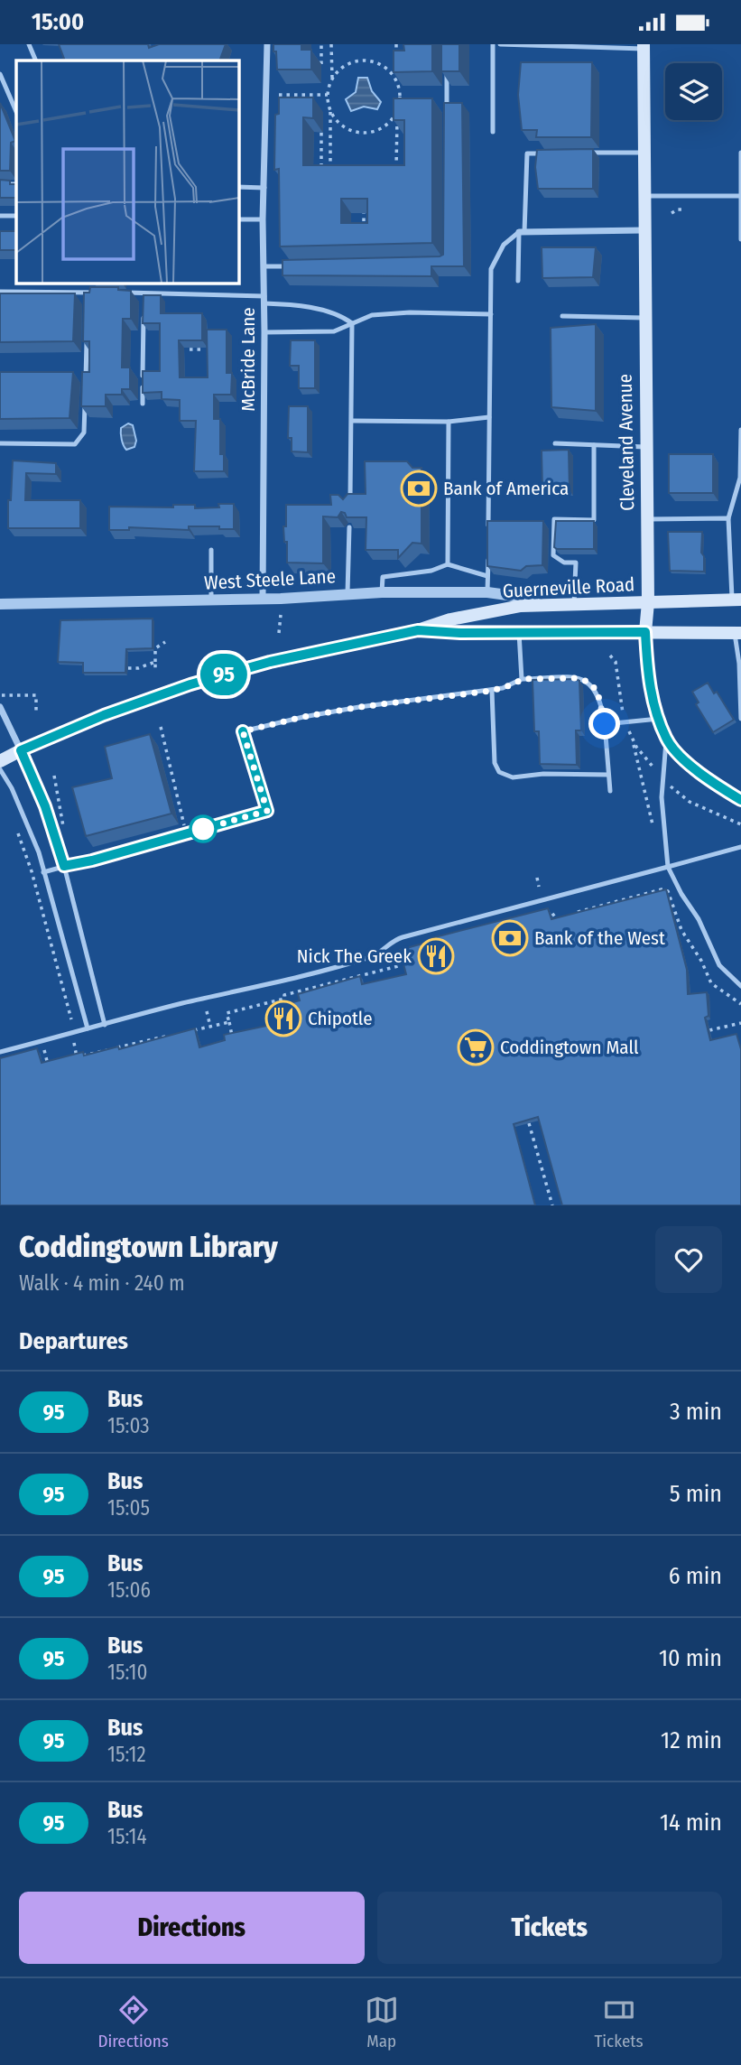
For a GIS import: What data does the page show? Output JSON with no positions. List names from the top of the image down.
{
  "streets": {
    "main road": ["Cleveland Avenue", "Guerneville Road"],
    "street": ["McBride Lane", "West Steele Lane"]
  },
  "crossings": [
    ["McBride Lane", "West Steele Lane"],
    ["Cleveland Avenue", "Guerneville Road"],
    ["West Steele Lane", "Guerneville Road"]
  ],
  "places": {
    "bank": ["Bank of America", "Bank of the West"],
    "restaurant": ["Nick The Greek", "Chipotle"],
    "supermarket": ["Coddingtown Mall"]
  },
  "lines": ["bus line 95"],
  "page": {
    "status": "15:00",
    "on_map": "95",
    "heading": [
      ["Coddingtown Library", "Walk · 4 min · 240 m"],
      "Departures"
    ],
    "list": [
      {
        "mark": "95",
        "name": "Bus",
        "note": "15:03",
        "value": "3 min"
      },
      {
        "mark": "95",
        "name": "Bus",
        "note": "15:05",
        "value": "5 min"
      },
      {
        "mark": "95",
        "name": "Bus",
        "note": "15:06",
        "value": "6 min"
      },
      {
        "mark": "95",
        "name": "Bus",
        "note": "15:10",
        "value": "10 min"
      },
      {
        "mark": "95",
        "name": "Bus",
        "note": "15:12",
        "value": "12 min"
      },
      {
        "mark": "95",
        "name": "Bus",
        "note": "15:14",
        "value": "14 min"
      }
    ],
    "buttons": ["Directions", "Tickets"],
    "tabs": ["Directions", "Map", "Tickets"]
  }
}
